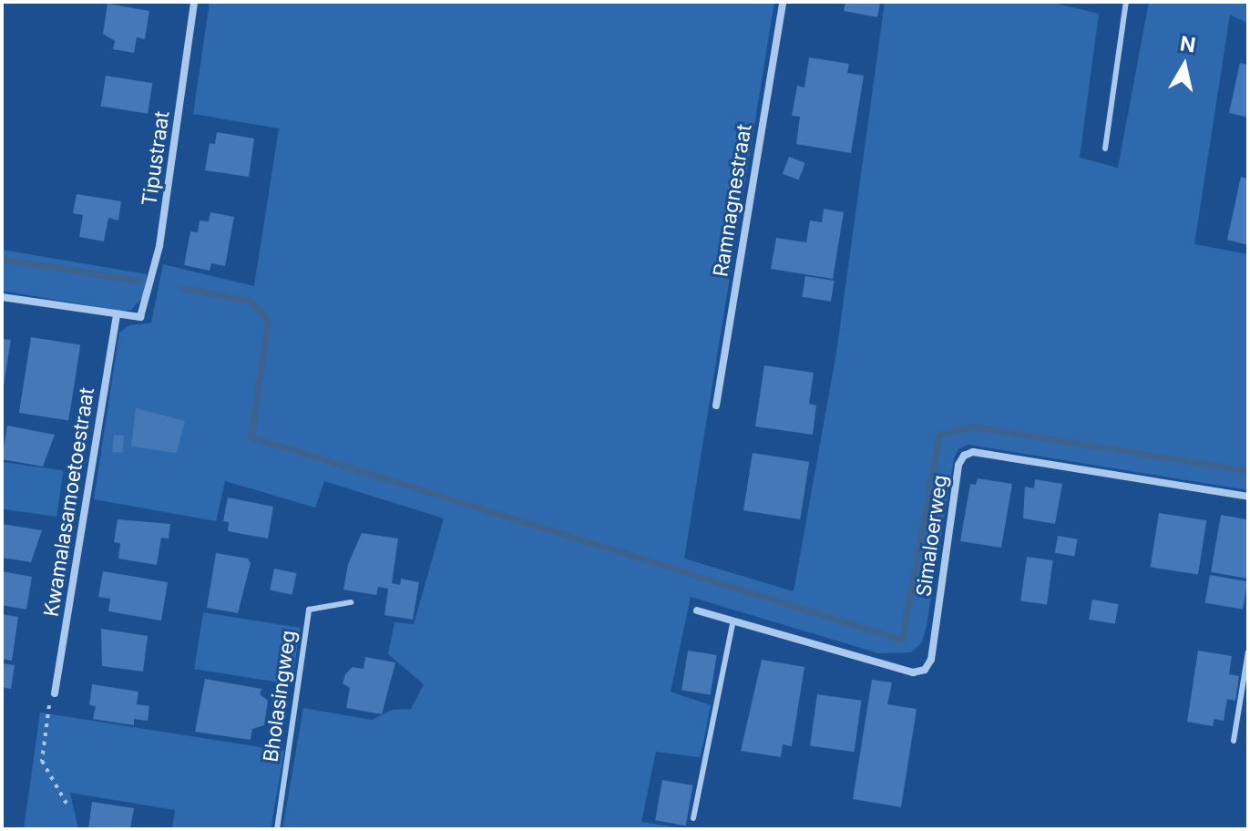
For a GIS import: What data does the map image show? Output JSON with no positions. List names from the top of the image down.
{
  "streets": {
    "street": [
      "Tipustraat",
      "Ramnagnestraat",
      "Kwamalasamoetoestraat",
      "Simaloerweg"
    ],
    "lane": ["Bholasingweg"]
  },
  "crossings": [
    ["Tipustraat", "Kwamalasamoetoestraat"]
  ],
  "north": "top"
}
